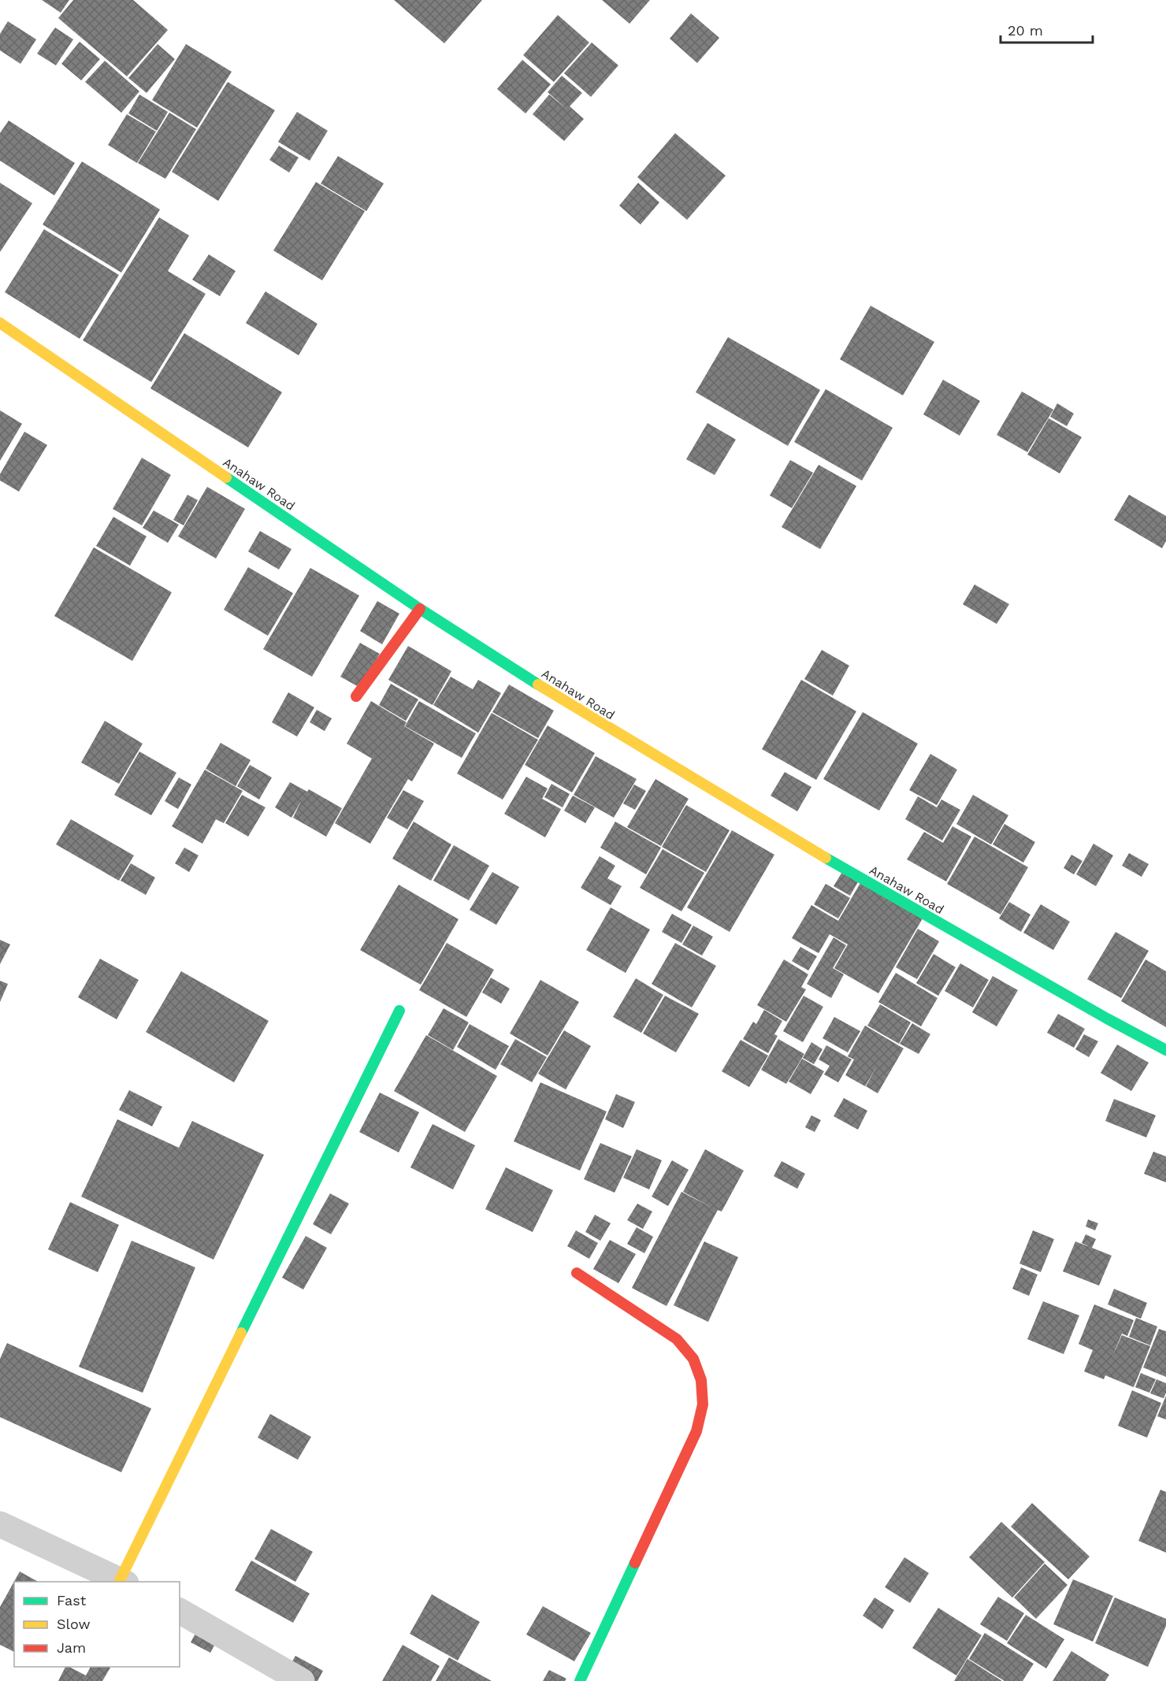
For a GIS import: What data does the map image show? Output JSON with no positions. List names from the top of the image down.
{
  "streets": {
    "street": ["Anahaw Road"]
  },
  "legend": ["Fast", "Slow", "Jam"],
  "scale_bar": "20 m"
}
